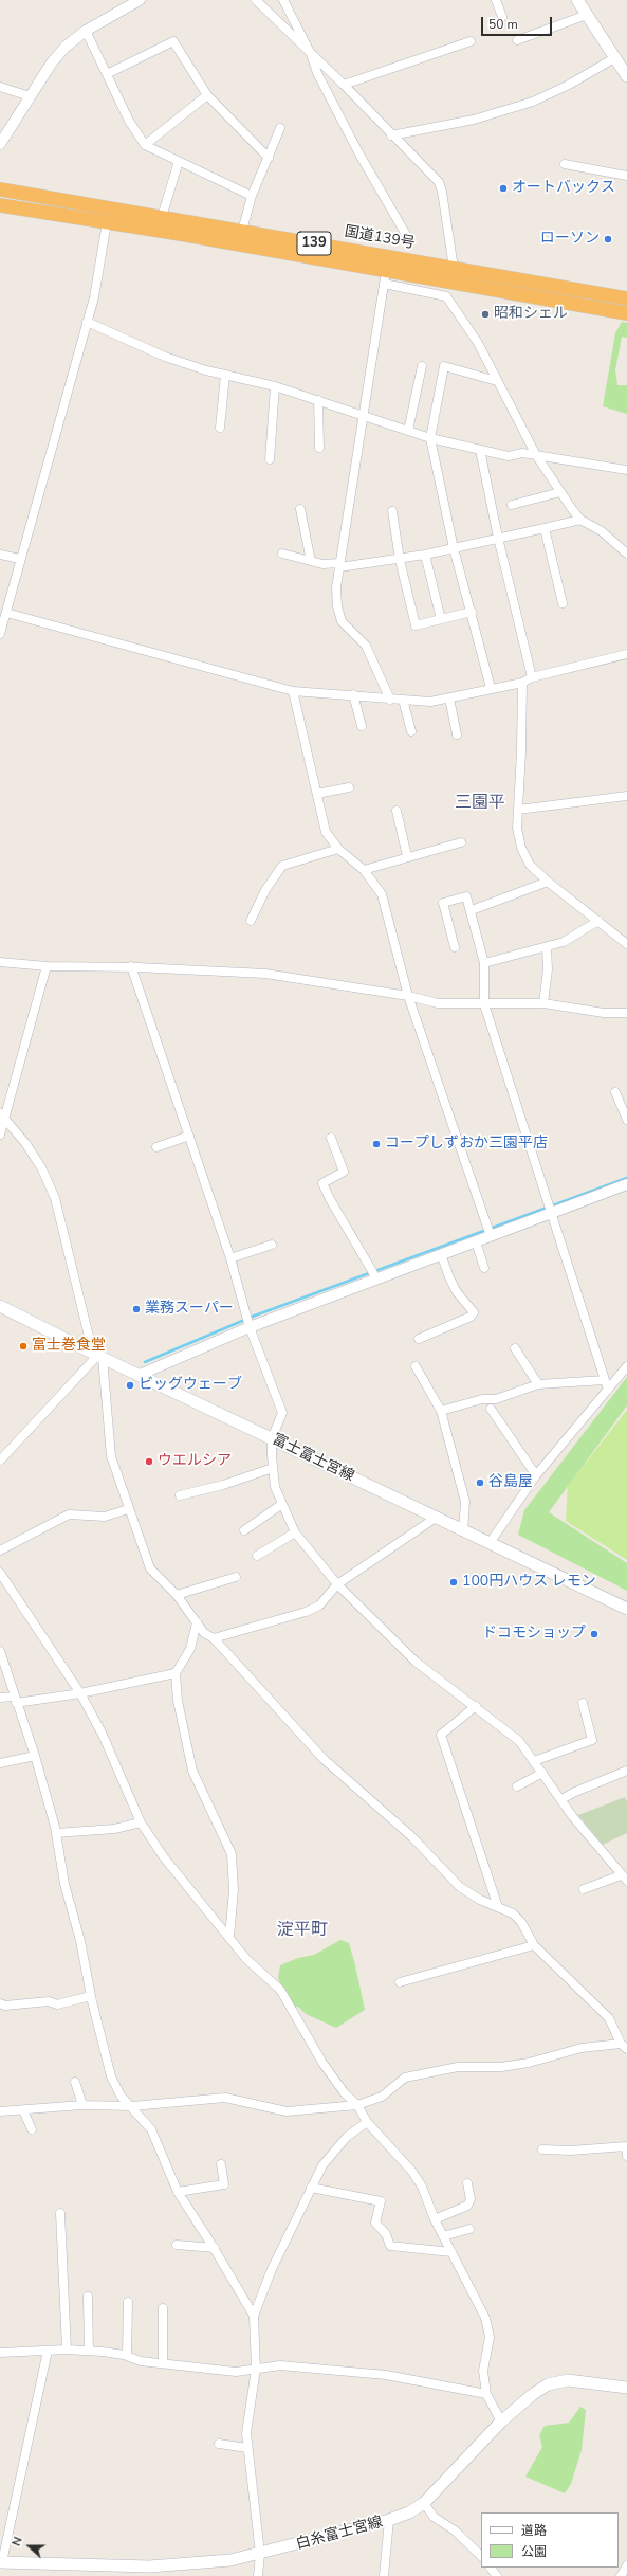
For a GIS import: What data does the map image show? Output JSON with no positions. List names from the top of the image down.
{
  "streets": {
    "highway": ["国道139号", "139"],
    "main road": ["富士富士宮線", "白糸富士宮線"]
  },
  "districts": ["三園平", "淀平町"],
  "places": [
    "オートバックス",
    "ローソン",
    "昭和シェル",
    "コープしずおか三園平店",
    "業務スーパー",
    "富士巻食堂",
    "ビッグウェーブ",
    "ウエルシア",
    "谷島屋",
    "100円ハウス レモン",
    "ドコモショップ"
  ],
  "legend": ["道路", "公園"],
  "scale_bar": "50 m",
  "north": "left"
}
